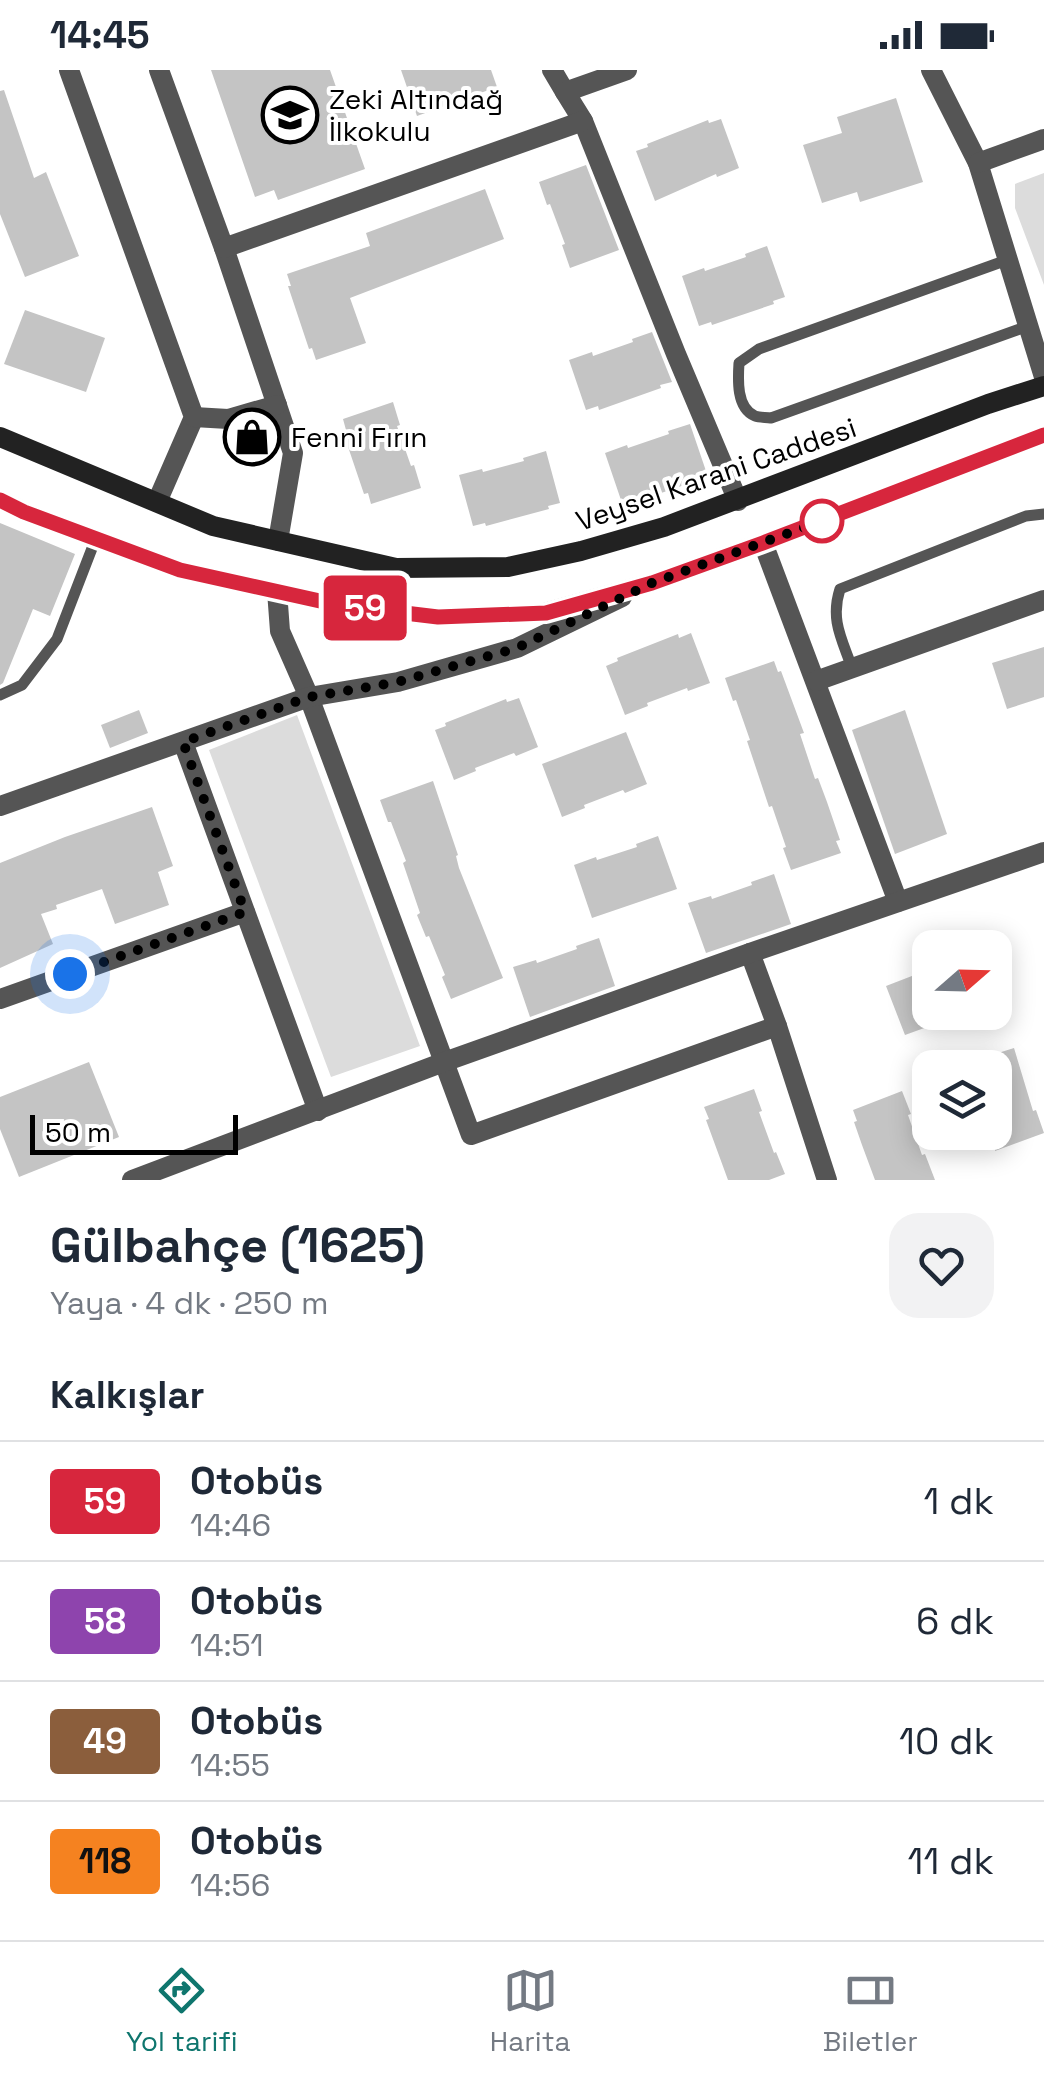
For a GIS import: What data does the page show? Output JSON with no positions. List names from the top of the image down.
{
  "streets": {
    "main road": ["Veysel Karani Caddesi"]
  },
  "places": {
    "school or university": ["Zeki Altındağ İlkokulu"],
    "shop": ["Fenni Fırın"]
  },
  "lines": ["bus line 59"],
  "scale_bar": "50 m",
  "north": "right",
  "page": {
    "status": "14:45",
    "on_map": "59",
    "scale": "50 m",
    "heading": [
      ["Gülbahçe (1625)", "Yaya · 4 dk · 250 m"],
      "Kalkışlar"
    ],
    "list": [
      {
        "mark": "59",
        "name": "Otobüs",
        "note": "14:46",
        "value": "1 dk"
      },
      {
        "mark": "58",
        "name": "Otobüs",
        "note": "14:51",
        "value": "6 dk"
      },
      {
        "mark": "49",
        "name": "Otobüs",
        "note": "14:55",
        "value": "10 dk"
      },
      {
        "mark": "118",
        "name": "Otobüs",
        "note": "14:56",
        "value": "11 dk"
      }
    ],
    "tabs": ["Yol tarifi", "Harita", "Biletler"]
  }
}
